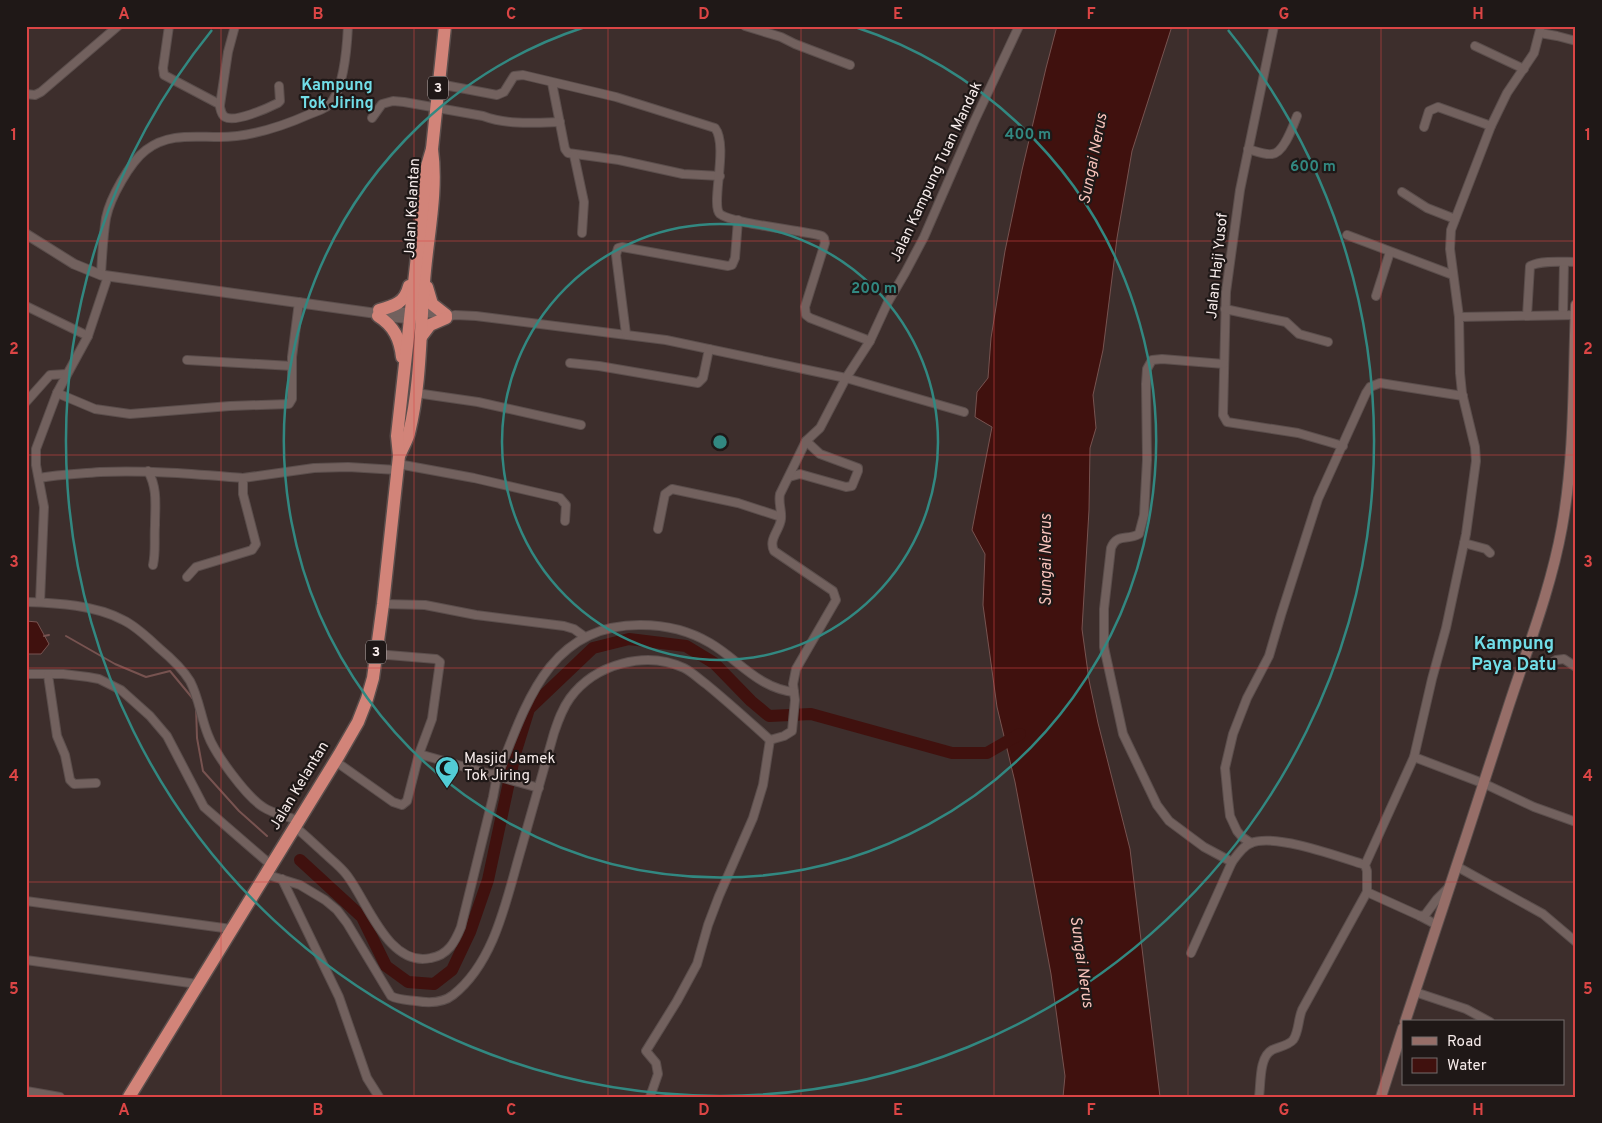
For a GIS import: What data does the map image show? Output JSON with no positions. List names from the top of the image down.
{
  "streets": {
    "highway": ["3", "Jalan Kelantan"],
    "street": ["Jalan Kampung Tuan Mandak", "Jalan Haji Yusof"]
  },
  "crossings": [
    ["3", "Jalan Kelantan"]
  ],
  "districts": ["Kampung Tok Jiring", "Kampung Paya Datu"],
  "water": ["Sungai Nerus"],
  "places": {
    "mosque": ["Masjid Jamek Tok Jiring"]
  },
  "legend": ["Road", "Water"],
  "grid": {
    "columns": [
      "A",
      "B",
      "C",
      "D",
      "E",
      "F",
      "G",
      "H"
    ],
    "rows": [
      "1",
      "2",
      "3",
      "4",
      "5"
    ]
  },
  "rings": ["400 m", "600 m", "200 m"]
}
